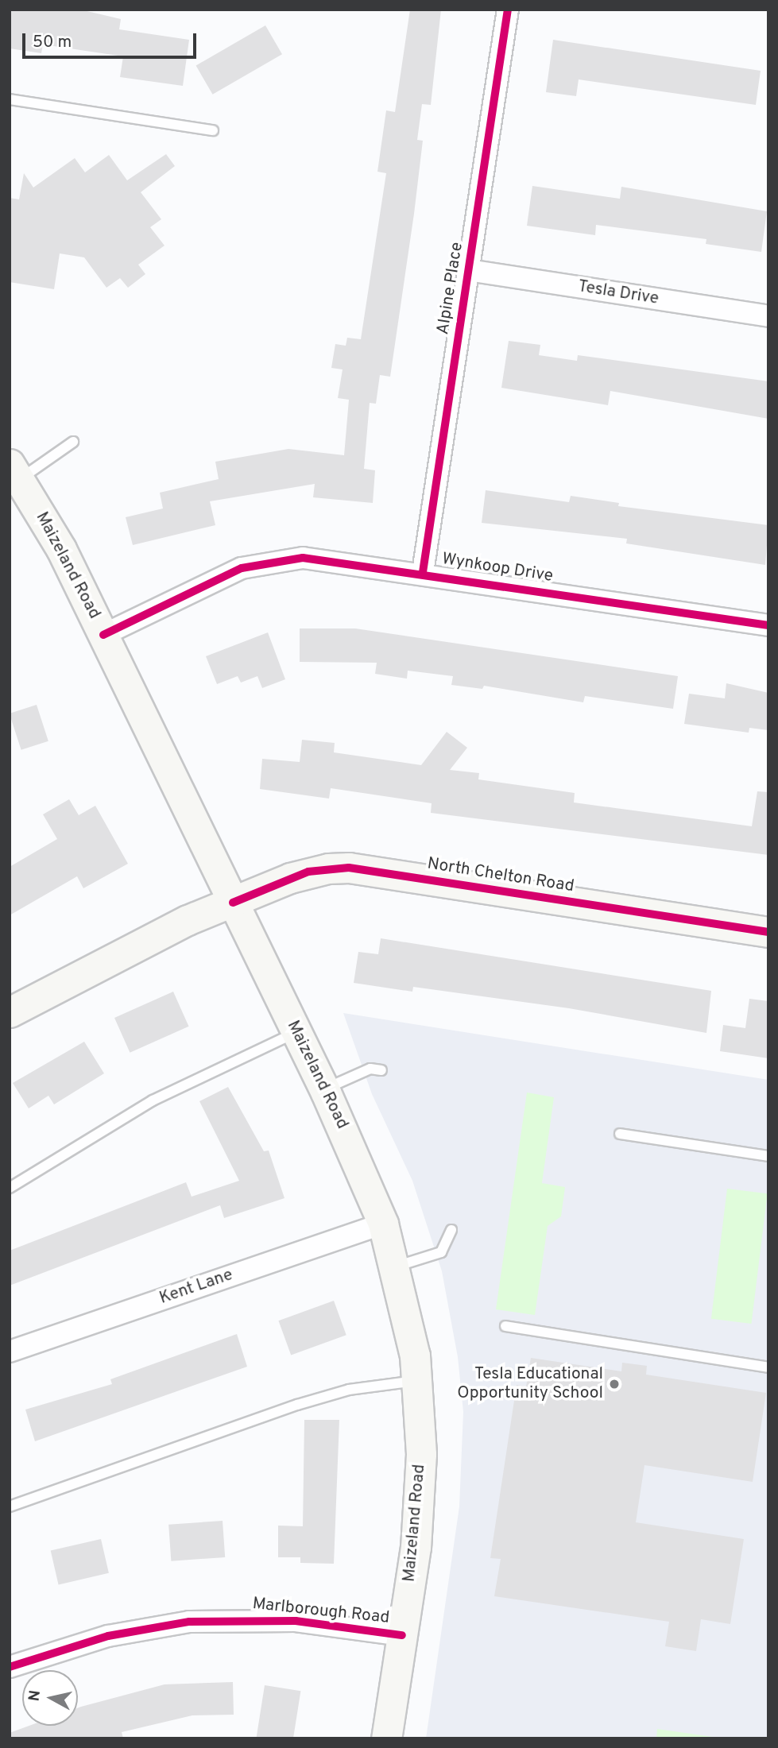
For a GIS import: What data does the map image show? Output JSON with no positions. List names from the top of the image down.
{
  "streets": {
    "main road": ["Maizeland Road", "North Chelton Road"],
    "street": [
      "Alpine Place",
      "Tesla Drive",
      "Wynkoop Drive",
      "Kent Lane",
      "Marlborough Road"
    ]
  },
  "crossings": [
    ["Alpine Place", "Tesla Drive"],
    ["Alpine Place", "Wynkoop Drive"],
    ["Maizeland Road", "Wynkoop Drive"],
    ["Maizeland Road", "North Chelton Road"],
    ["Maizeland Road", "Kent Lane"],
    ["Maizeland Road", "Marlborough Road"]
  ],
  "places": ["Tesla Educational Opportunity School"],
  "scale_bar": "50 m",
  "north": "left"
}
